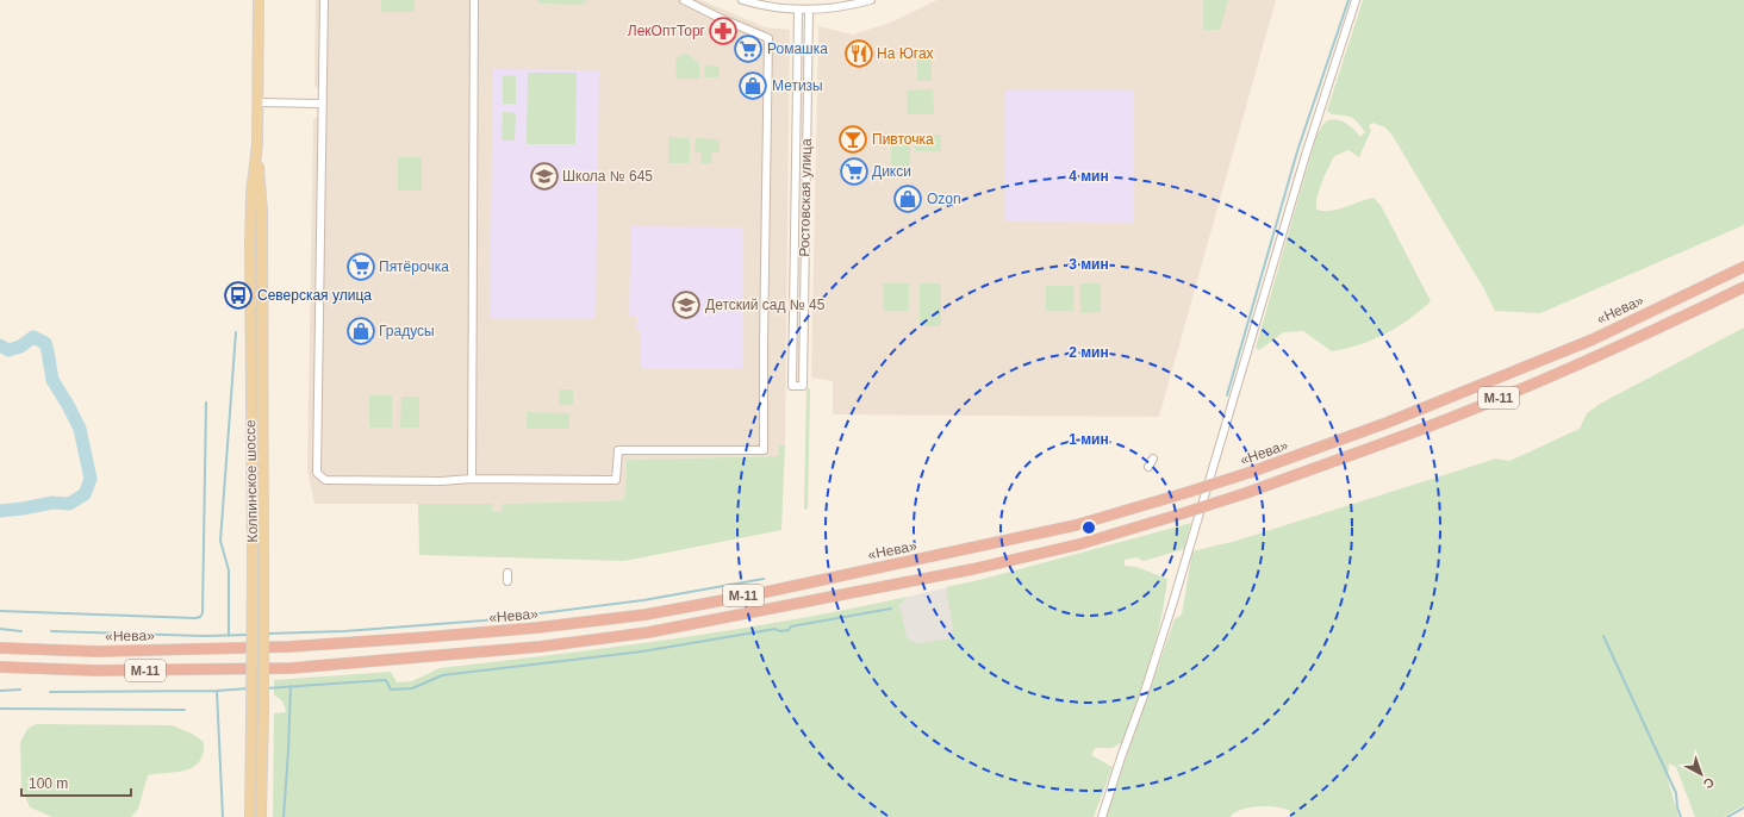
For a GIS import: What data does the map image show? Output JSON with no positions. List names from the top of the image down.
{
  "streets": {
    "highway": ["«Нева»", "М-11"],
    "main road": ["Колпинское шоссе"],
    "street": ["Ростовская улица"]
  },
  "places": {
    "pharmacy": ["ЛекОптТорг"],
    "supermarket": ["Ромашка", "Дикси", "Пятёрочка"],
    "restaurant": ["На Югах"],
    "shop": ["Метизы", "Ozon", "Градусы"],
    "bar": ["Пивточка"],
    "school or university": ["Школа № 645", "Детский сад № 45"],
    "bus stop": ["Северская улица"]
  },
  "scale_bar": "100 m",
  "north": "bottom right",
  "rings": [
    "4 мин",
    "3 мин",
    "2 мин",
    "1 мин"
  ]
}
